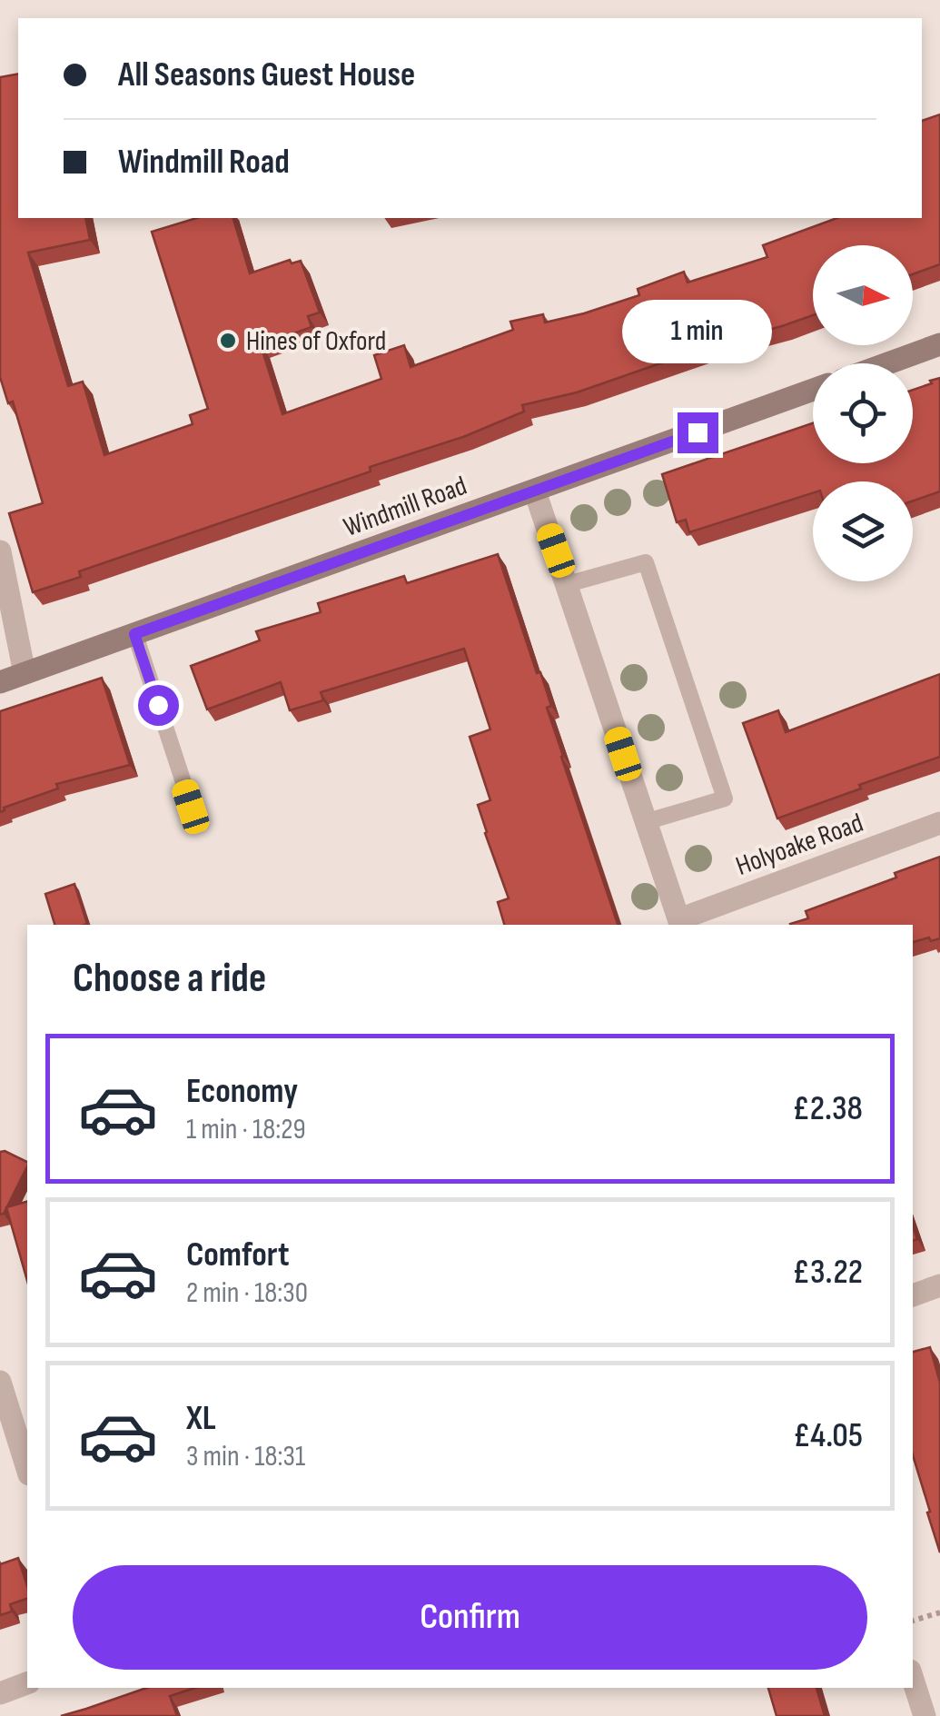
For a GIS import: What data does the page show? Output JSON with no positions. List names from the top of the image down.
{
  "streets": {
    "main road": ["Windmill Road"],
    "street": ["Holyoake Road"]
  },
  "places": ["Hines of Oxford"],
  "north": "right",
  "page": {
    "banner": ["All Seasons Guest House", "Windmill Road"],
    "bubble": "1 min",
    "heading": "Choose a ride",
    "list": [
      {
        "name": "Economy",
        "note": "1 min · 18:29",
        "value": "£2.38"
      },
      {
        "name": "Comfort",
        "note": "2 min · 18:30",
        "value": "£3.22"
      },
      {
        "name": "XL",
        "note": "3 min · 18:31",
        "value": "£4.05"
      }
    ],
    "buttons": "Confirm"
  }
}
